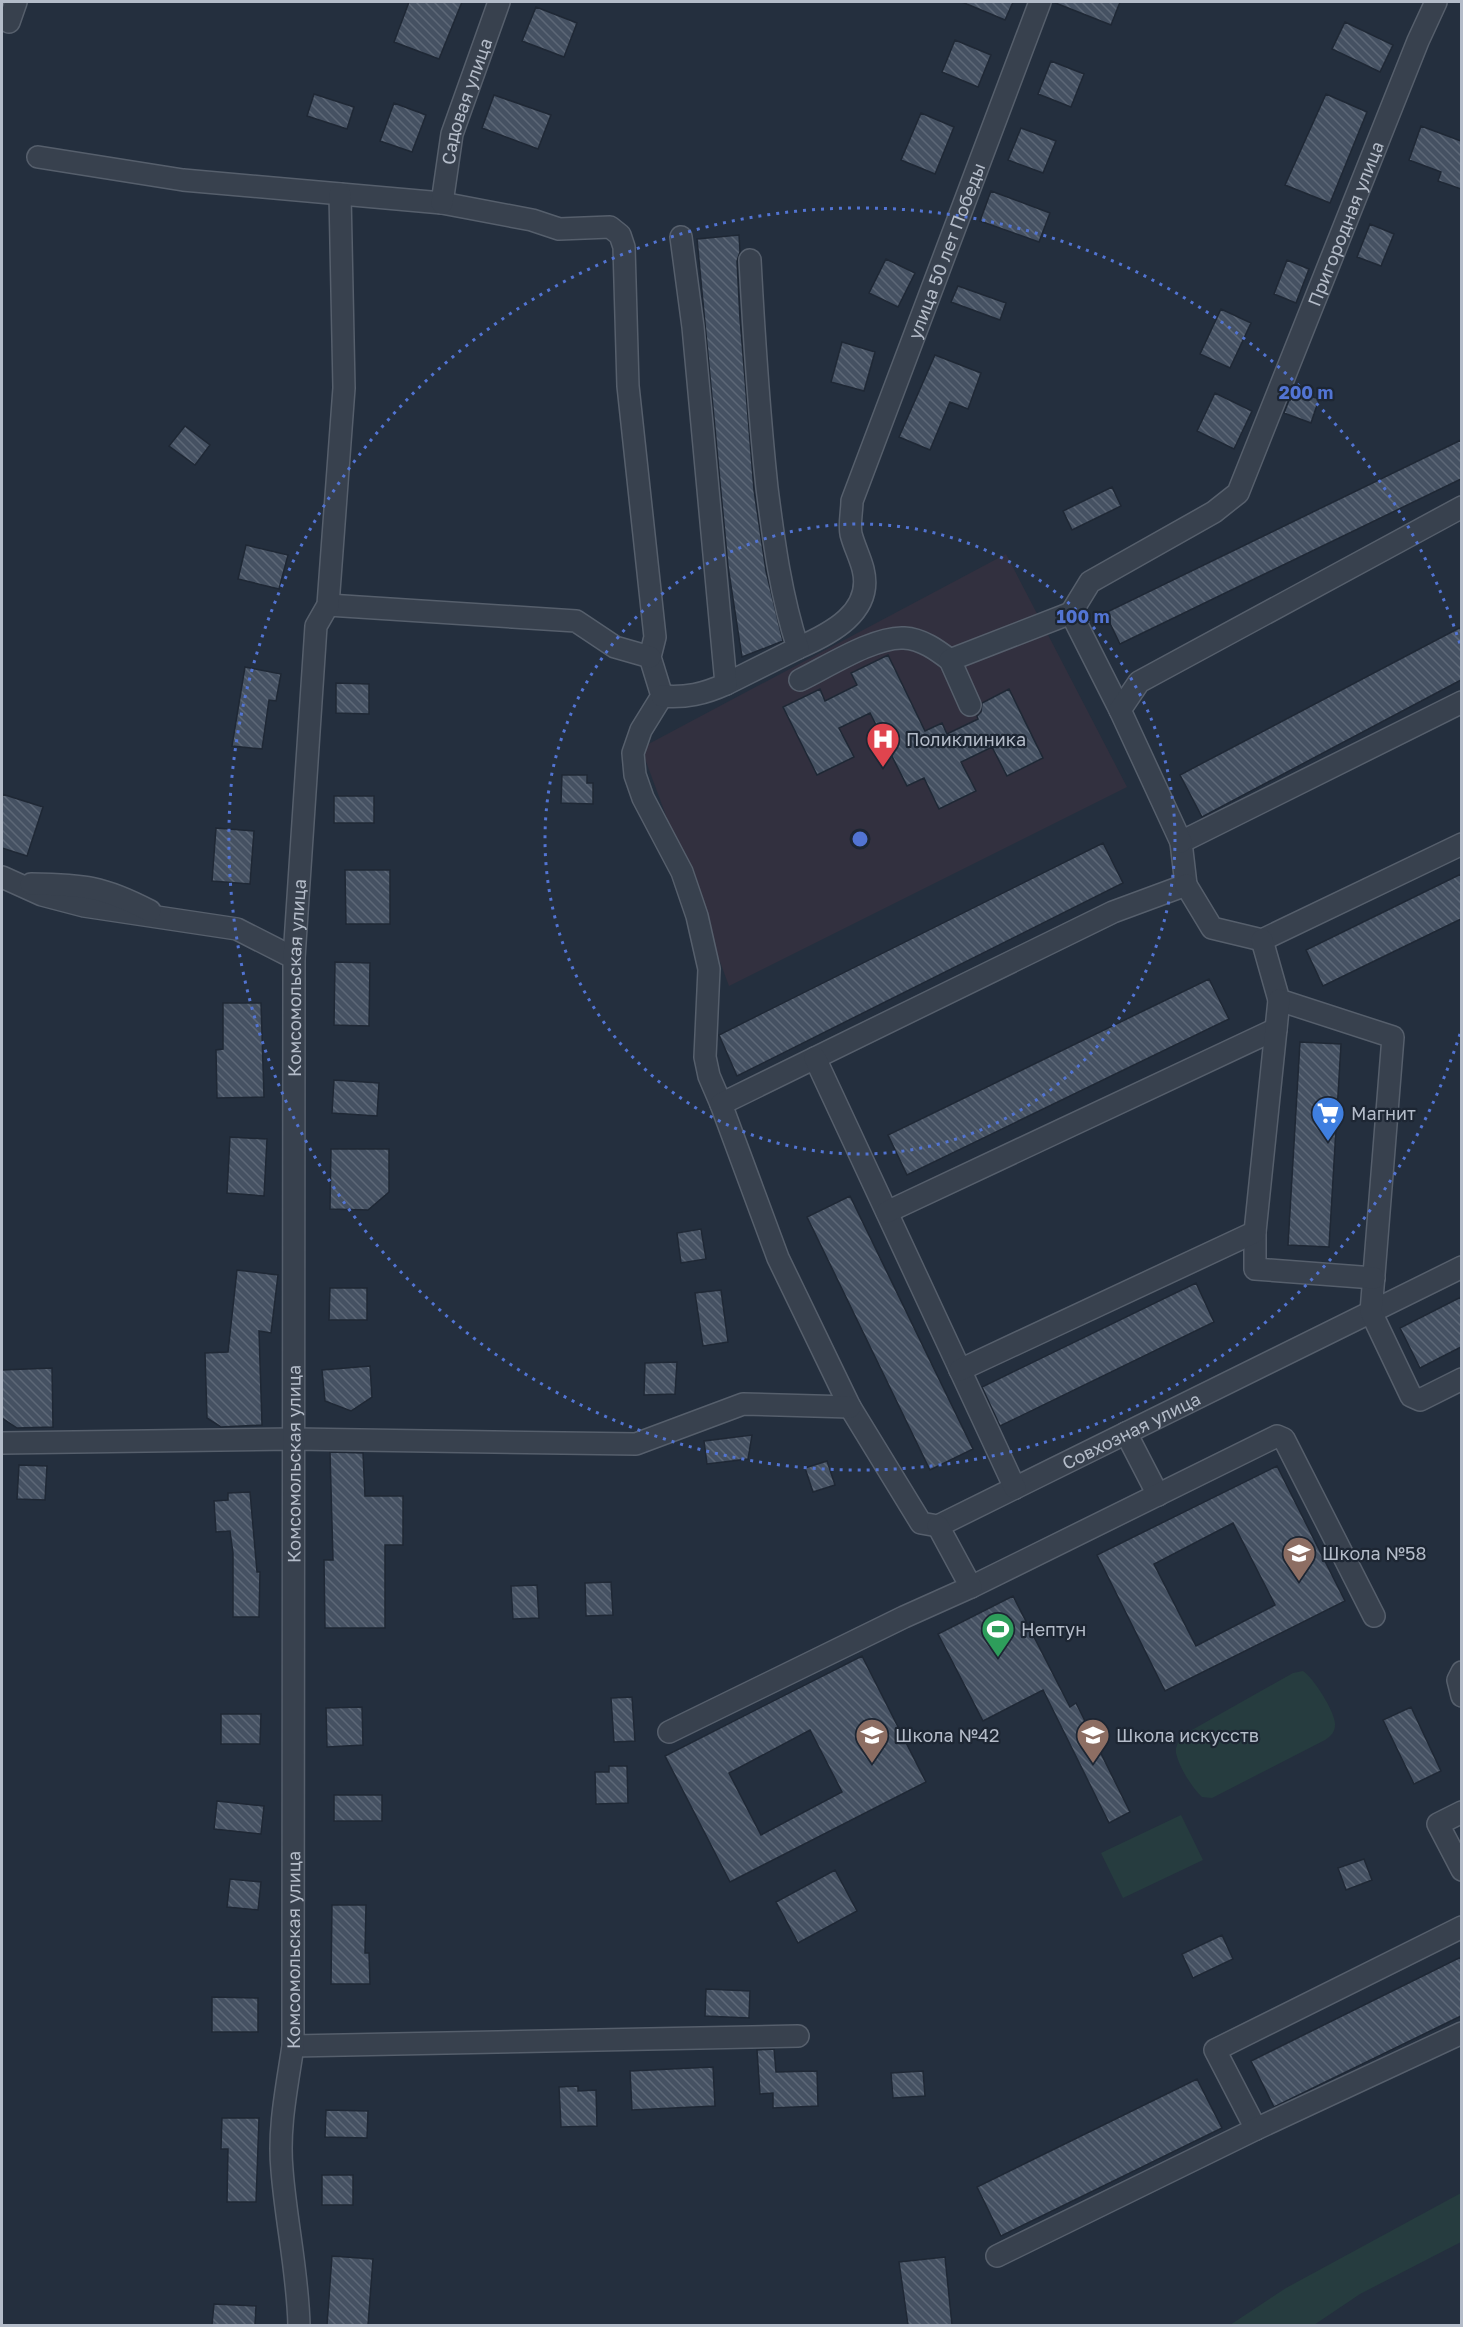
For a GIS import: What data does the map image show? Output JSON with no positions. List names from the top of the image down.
{
  "streets": {
    "street": [
      "Садовая улица",
      "Пригородная улица",
      "улица 50 лет Победы",
      "Комсомольская улица",
      "Совхозная улица"
    ]
  },
  "places": {
    "hospital": ["Поликлиника"],
    "supermarket": ["Магнит"],
    "school or university": ["Школа №58", "Школа №42", "Школа искусств"],
    "sports": ["Нептун"]
  },
  "rings": ["200 m", "100 m"]
}
